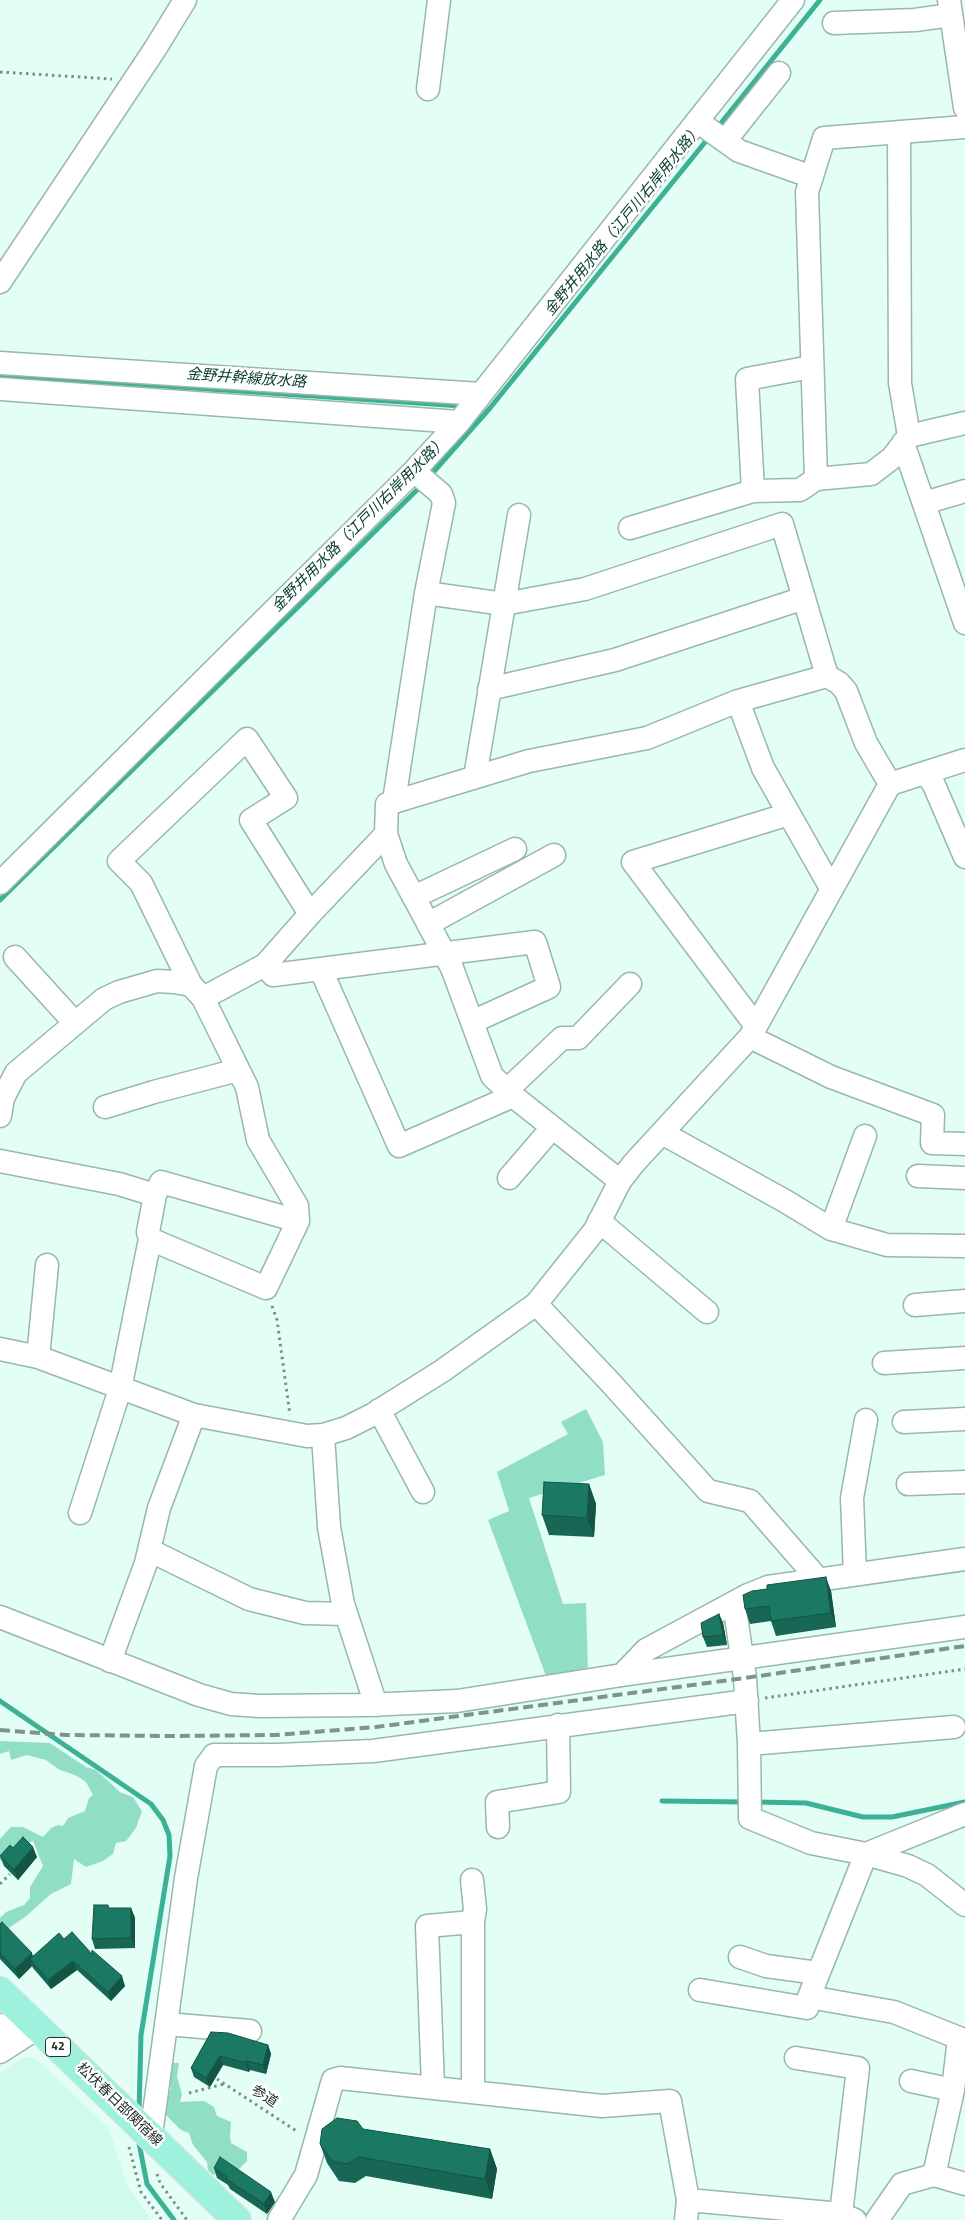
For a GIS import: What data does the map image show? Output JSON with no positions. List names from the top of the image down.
{
  "streets": {
    "main road": ["42", "松伏春日部関宿線"],
    "path": ["参道"]
  },
  "water": ["金野井用水路（江戸川右岸用水路）", "金野井幹線放水路"]
}
